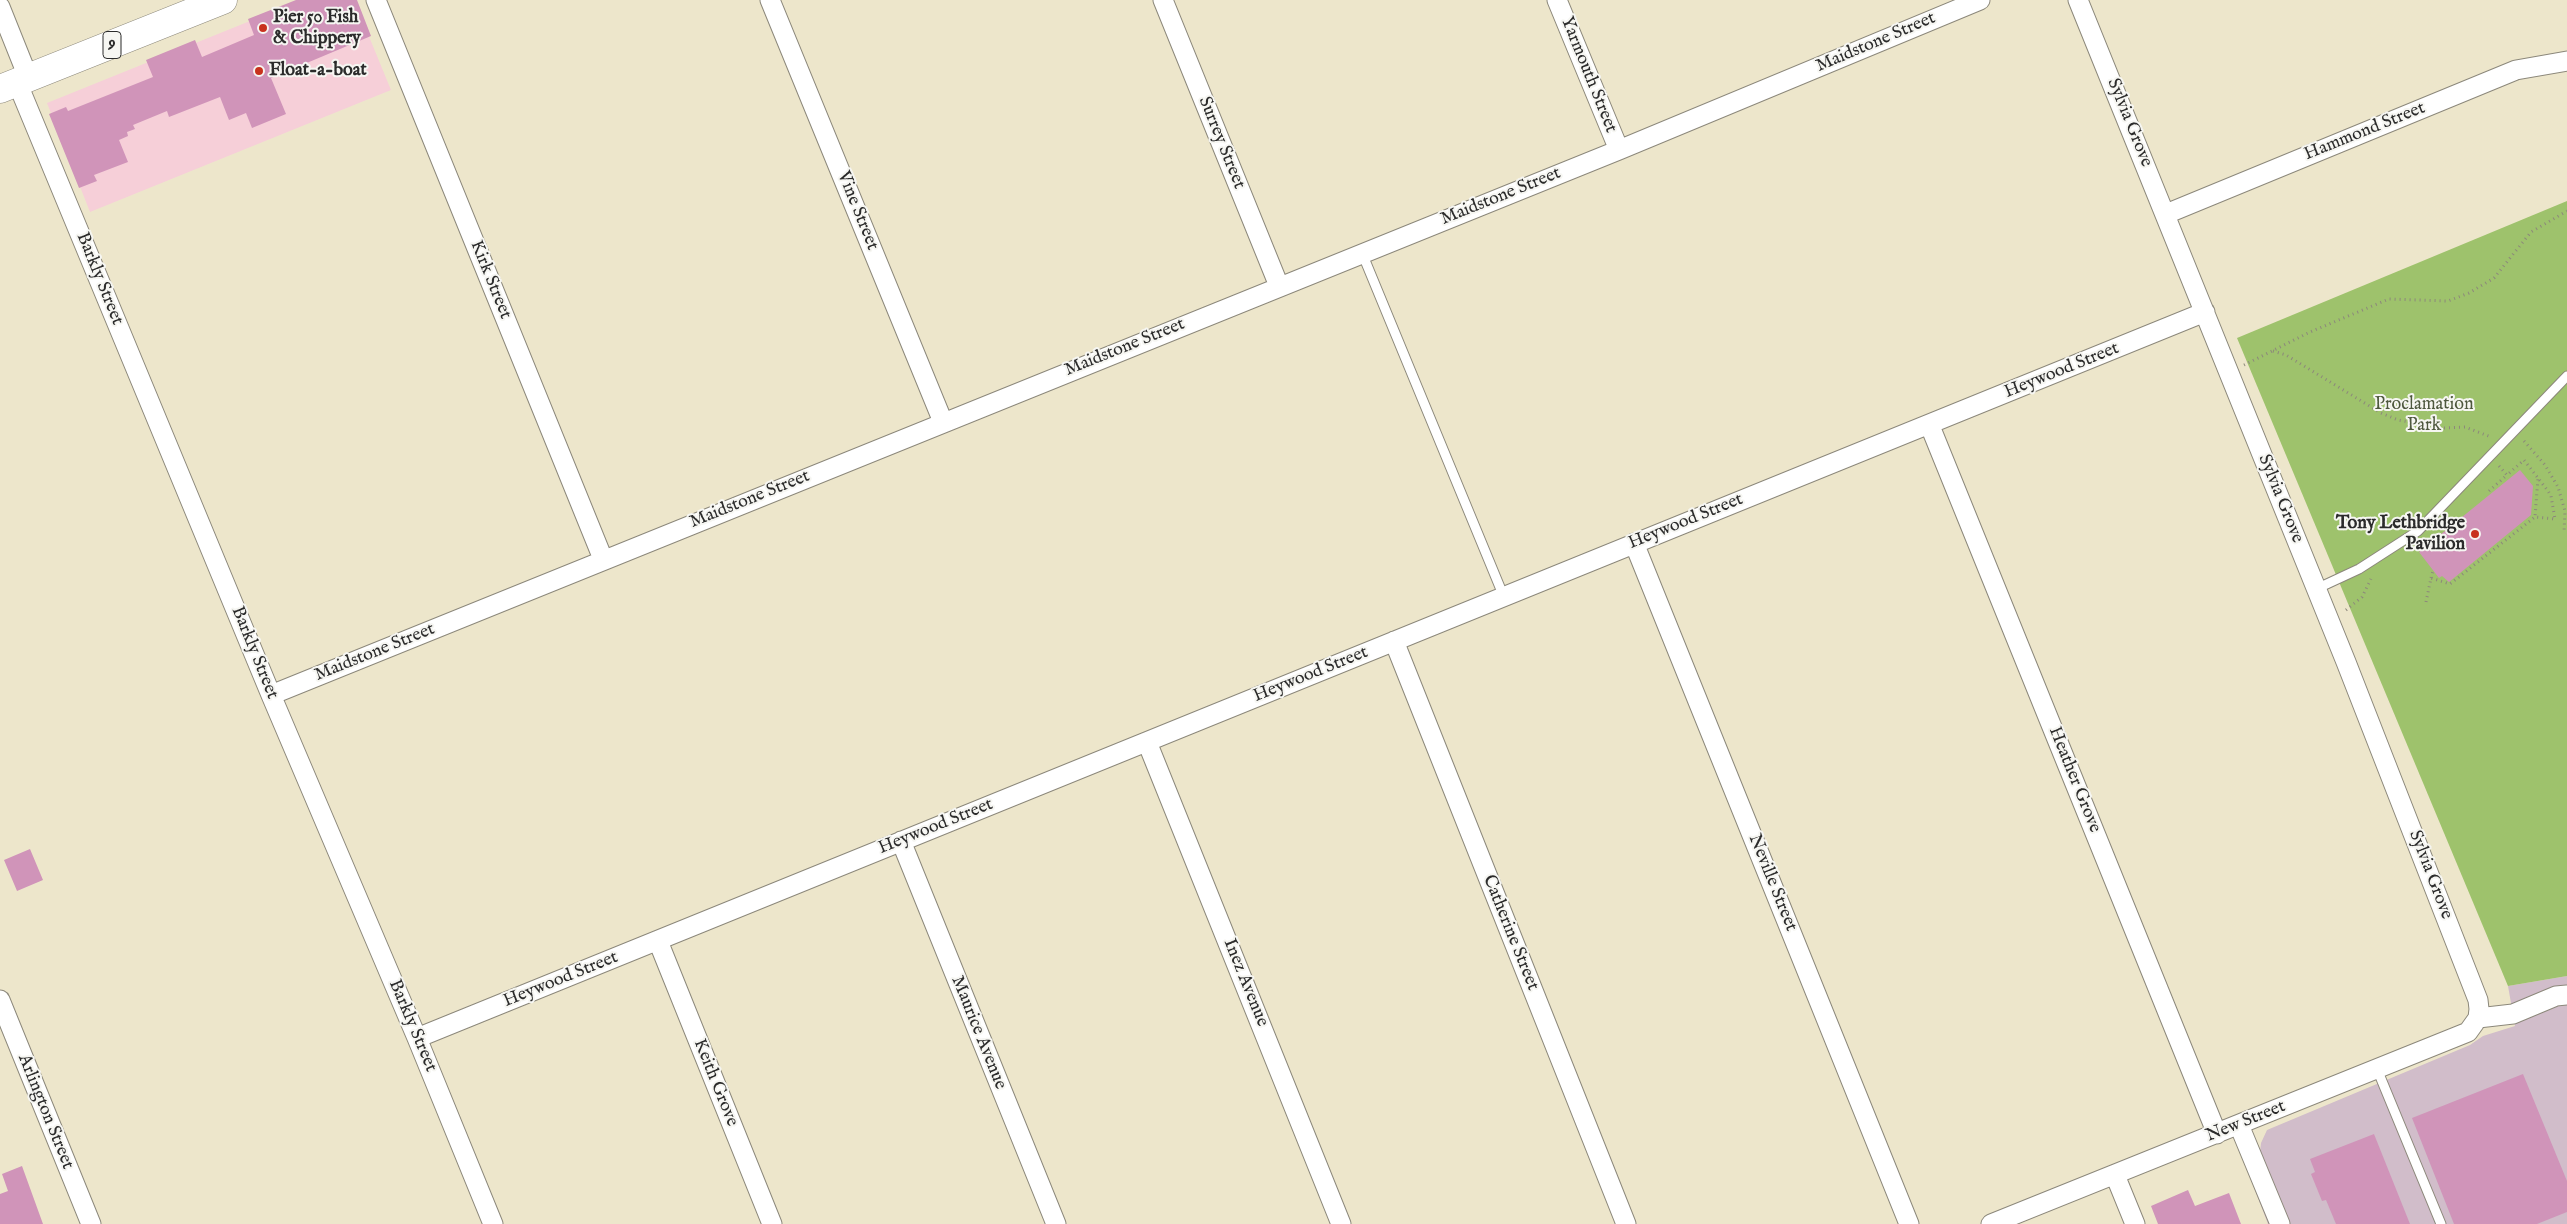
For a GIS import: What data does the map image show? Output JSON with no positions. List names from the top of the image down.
{
  "streets": {
    "main road": ["9"],
    "street": [
      "Maidstone Street",
      "Yarmouth Street",
      "Sylvia Grove",
      "Hammond Street",
      "Surrey Street",
      "Vine Street",
      "Barkly Street",
      "Kirk Street",
      "Heywood Street",
      "Heather Grove",
      "Neville Street",
      "Catherine Street",
      "Inez Avenue",
      "Maurice Avenue",
      "Keith Grove",
      "Arlington Street",
      "New Street"
    ]
  },
  "crossings": [
    ["Maidstone Street", "Yarmouth Street"],
    ["Maidstone Street", "Surrey Street"],
    ["Maidstone Street", "Vine Street"],
    ["Maidstone Street", "Barkly Street"],
    ["Maidstone Street", "Kirk Street"],
    ["9", "Barkly Street"],
    ["Sylvia Grove", "Hammond Street"],
    ["Sylvia Grove", "Heywood Street"],
    ["Sylvia Grove", "New Street"],
    ["Barkly Street", "Heywood Street"],
    ["Heywood Street", "Heather Grove"],
    ["Heywood Street", "Neville Street"],
    ["Heywood Street", "Catherine Street"],
    ["Heywood Street", "Inez Avenue"],
    ["Heywood Street", "Maurice Avenue"],
    ["Heywood Street", "Keith Grove"],
    ["Heather Grove", "New Street"]
  ],
  "parks": ["Proclamation Park"],
  "places": ["Pier 50 Fish & Chippery", "Float-a-boat", "Tony Lethbridge Pavilion"]
}
